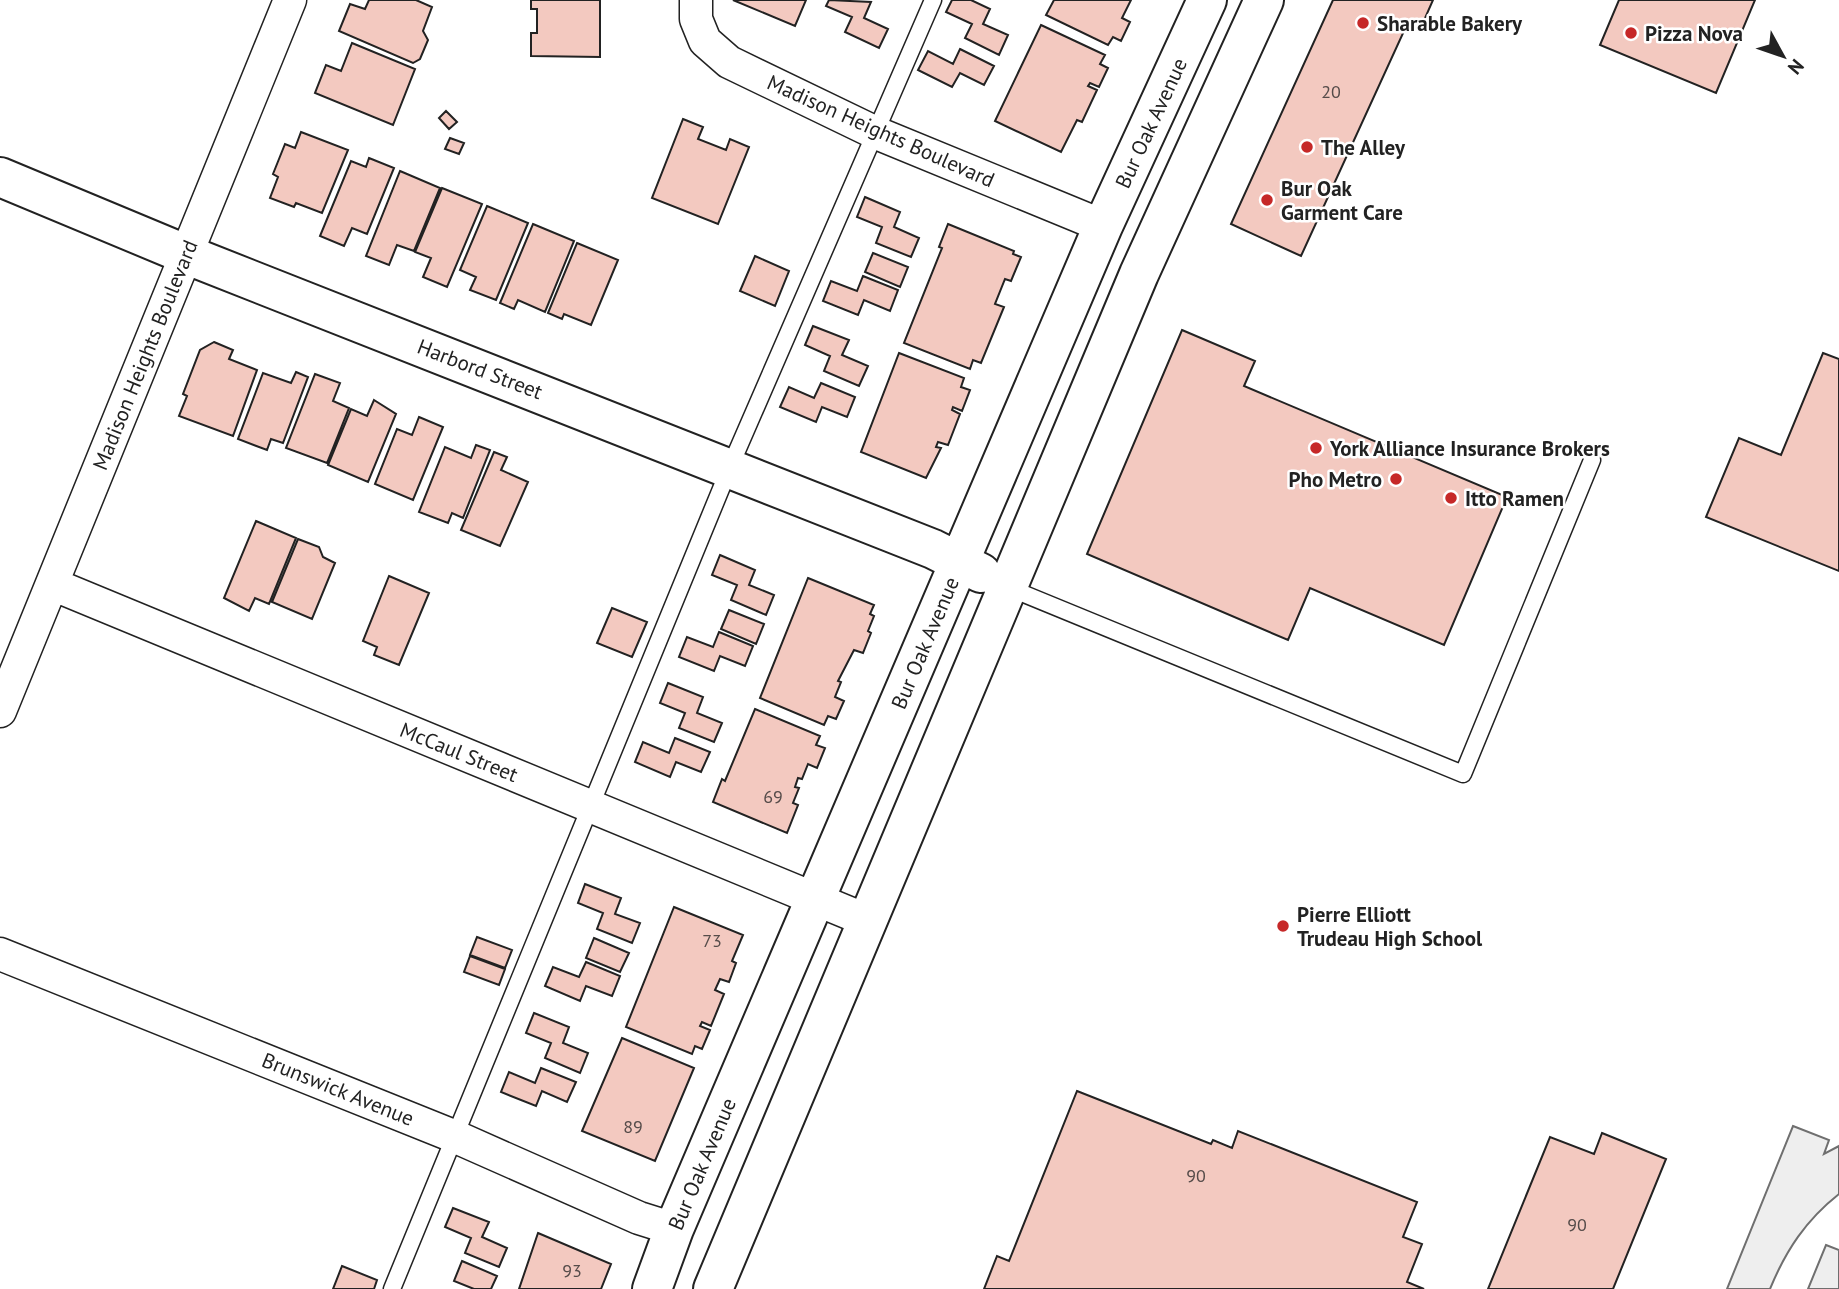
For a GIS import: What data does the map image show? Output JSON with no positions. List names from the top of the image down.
{
  "streets": {
    "street": [
      "Bur Oak Avenue",
      "Madison Heights Boulevard",
      "Harbord Street",
      "McCaul Street",
      "Brunswick Avenue"
    ]
  },
  "crossings": [
    ["Bur Oak Avenue", "Madison Heights Boulevard"],
    ["Bur Oak Avenue", "Harbord Street"],
    ["Bur Oak Avenue", "McCaul Street"],
    ["Bur Oak Avenue", "Brunswick Avenue"],
    ["Madison Heights Boulevard", "Harbord Street"],
    ["Madison Heights Boulevard", "McCaul Street"]
  ],
  "places": [
    "Sharable Bakery",
    "Pizza Nova",
    "The Alley",
    "Bur Oak Garment Care",
    "York Alliance Insurance Brokers",
    "Pho Metro",
    "Itto Ramen",
    "Pierre Elliott Trudeau High School"
  ],
  "house_numbers": [
    "20",
    "69",
    "73",
    "89",
    "90",
    "90",
    "93"
  ],
  "north": "bottom right"
}
